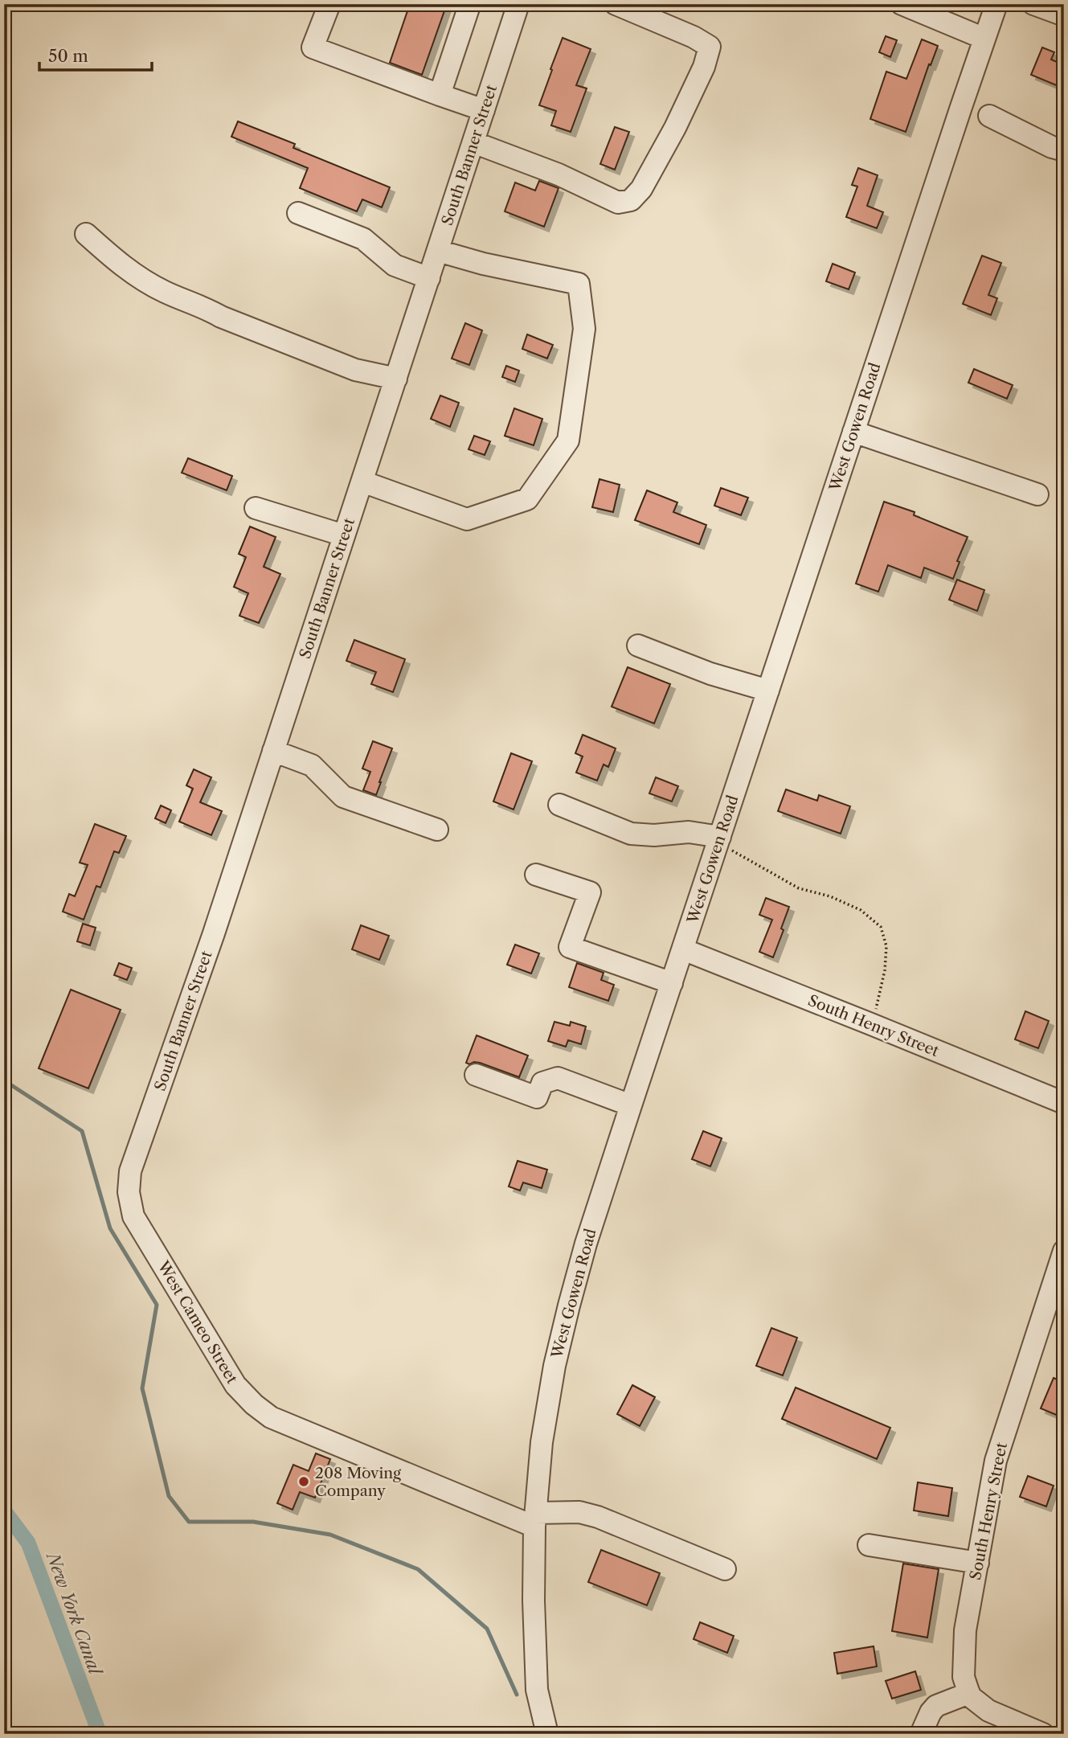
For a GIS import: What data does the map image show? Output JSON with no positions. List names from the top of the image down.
{
  "streets": {
    "street": [
      "South Banner Street",
      "West Gowen Road",
      "South Henry Street",
      "West Cameo Street"
    ]
  },
  "crossings": [
    ["South Banner Street", "West Cameo Street"],
    ["West Gowen Road", "South Henry Street"],
    ["West Gowen Road", "West Cameo Street"]
  ],
  "water": ["New York Canal"],
  "places": ["208 Moving Company"],
  "scale_bar": "50 m"
}
